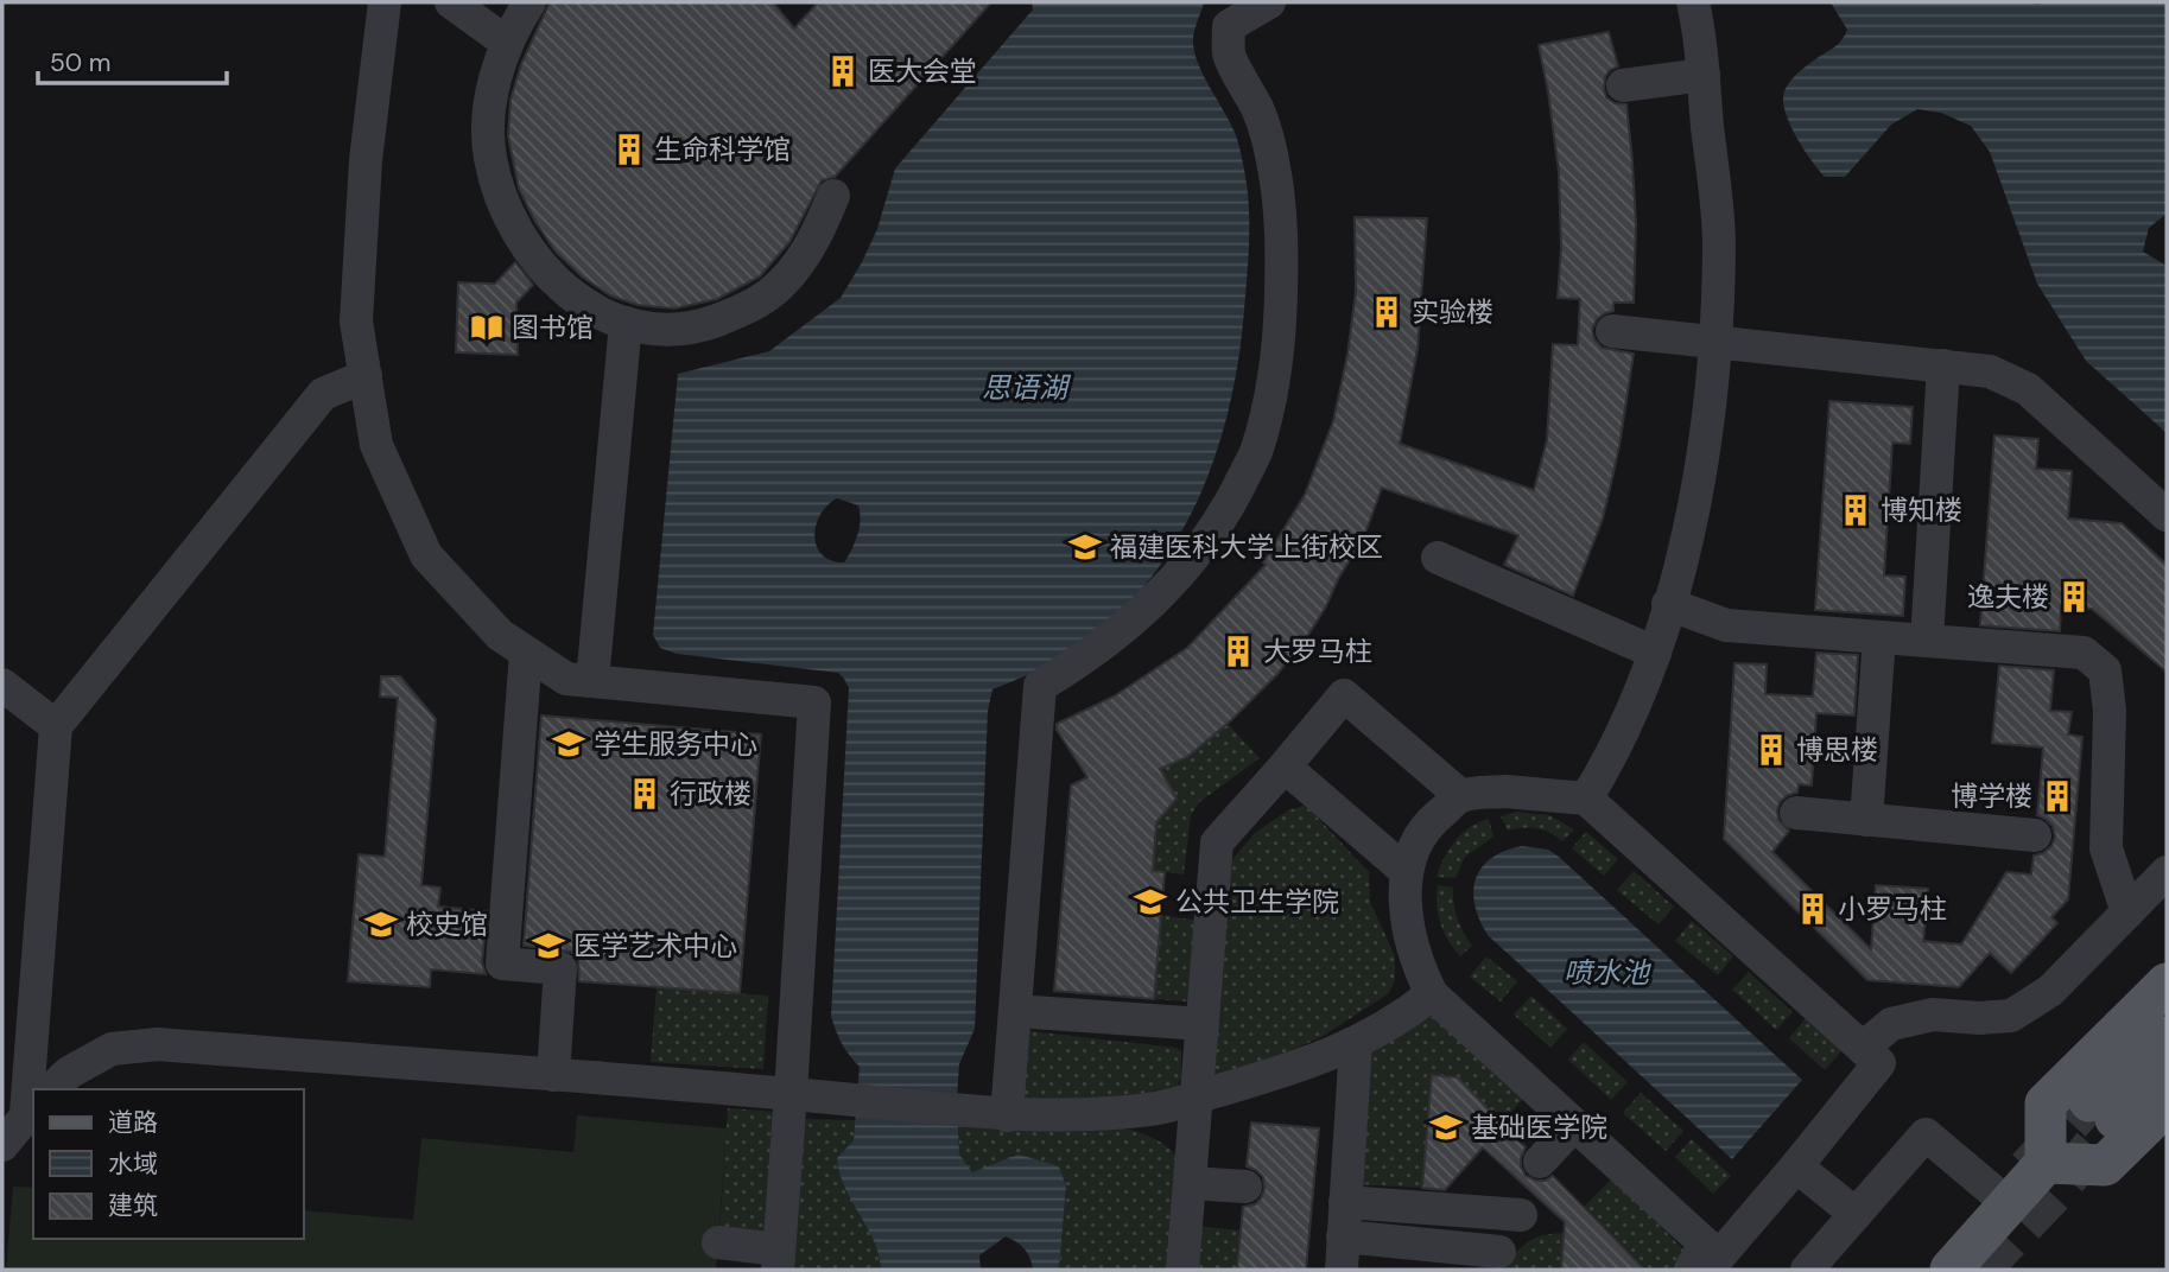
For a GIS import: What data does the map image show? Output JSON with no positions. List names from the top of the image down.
{
  "water": ["思语湖", "喷水池"],
  "places": {
    "building": [
      "医大会堂",
      "生命科学馆",
      "实验楼",
      "博知楼",
      "逸夫楼",
      "大罗马柱",
      "博思楼",
      "行政楼",
      "博学楼",
      "小罗马柱"
    ],
    "library": ["图书馆"],
    "school or university": [
      "福建医科大学上街校区",
      "学生服务中心",
      "公共卫生学院",
      "校史馆",
      "医学艺术中心",
      "基础医学院"
    ]
  },
  "legend": ["道路", "水域", "建筑"],
  "scale_bar": "50 m"
}
